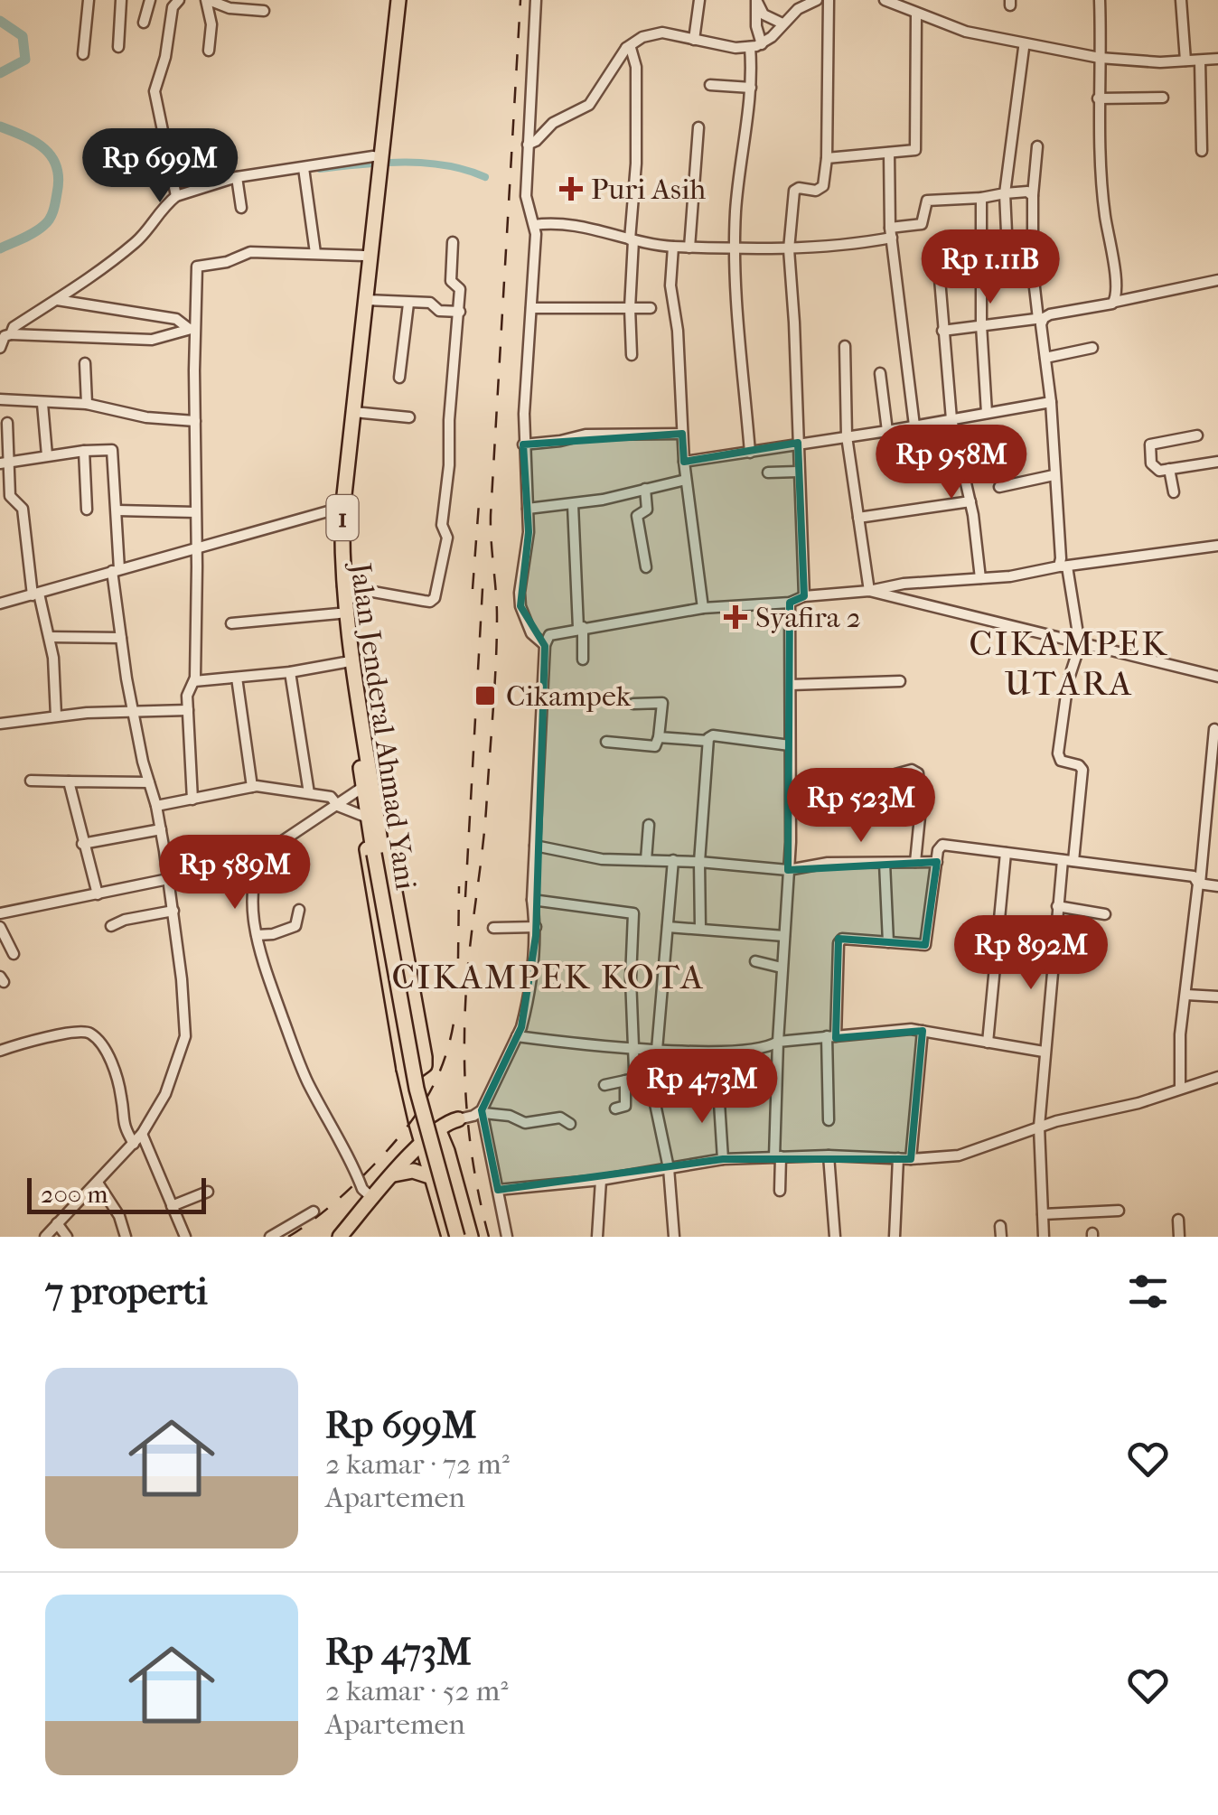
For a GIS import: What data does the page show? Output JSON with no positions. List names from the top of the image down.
{
  "streets": {
    "highway": ["1", "Jalan Jenderal Ahmad Yani"]
  },
  "crossings": [
    ["1", "Jalan Jenderal Ahmad Yani"]
  ],
  "districts": ["CIKAMPEK UTARA", "CIKAMPEK KOTA"],
  "places": {
    "health": ["Puri Asih", "Syafira 2"],
    "transit": ["Cikampek"]
  },
  "scale_bar": "200 m",
  "page": {
    "price": [
      "Rp 699M",
      "Rp 1.11B",
      "Rp 958M",
      "Rp 523M",
      "Rp 589M",
      "Rp 892M",
      "Rp 473M"
    ],
    "scale": "200 m",
    "heading": "7 properti",
    "list": [
      {
        "name": "Rp 699M",
        "note": "2 kamar · 72 m² · Apartemen"
      },
      {
        "name": "Rp 473M",
        "note": "2 kamar · 52 m² · Apartemen"
      }
    ]
  }
}
